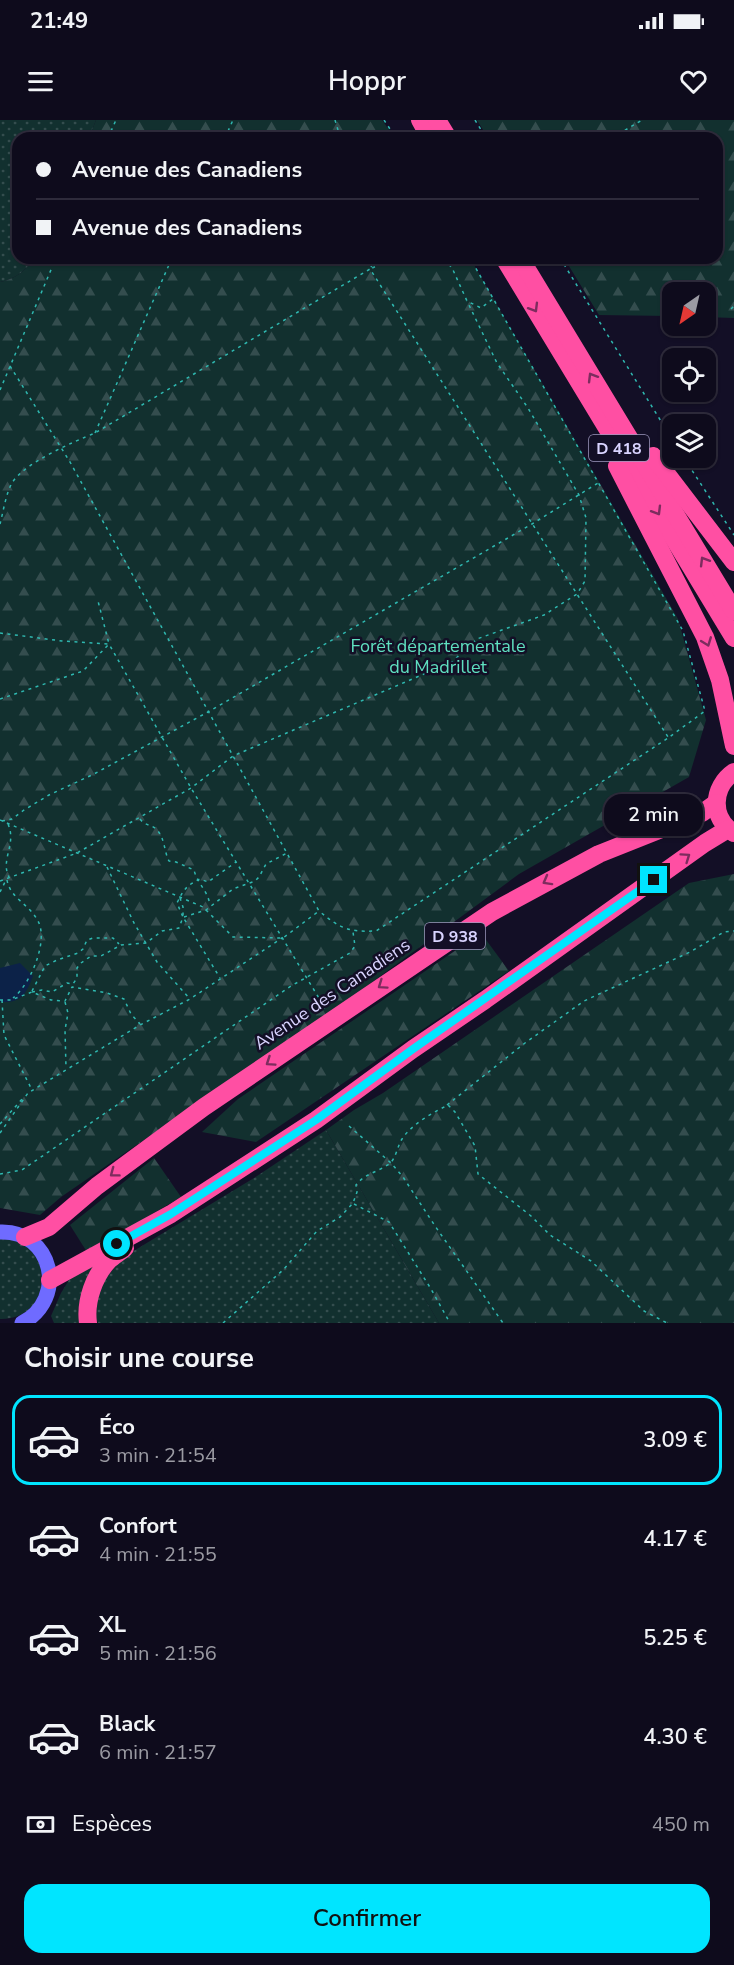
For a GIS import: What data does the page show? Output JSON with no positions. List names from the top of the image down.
{
  "streets": {
    "highway": ["D 418", "D 938", "Avenue des Canadiens"]
  },
  "parks": ["Forêt départementale du Madrillet"],
  "north": "bottom left",
  "page": {
    "status": "21:49",
    "header": "Hoppr",
    "banner": ["Avenue des Canadiens", "Avenue des Canadiens"],
    "bubble": "2 min",
    "heading": "Choisir une course",
    "list": [
      {
        "name": "Éco",
        "note": "3 min · 21:54",
        "value": "3.09 €"
      },
      {
        "name": "Confort",
        "note": "4 min · 21:55",
        "value": "4.17 €"
      },
      {
        "name": "XL",
        "note": "5 min · 21:56",
        "value": "5.25 €"
      },
      {
        "name": "Black",
        "note": "6 min · 21:57",
        "value": "4.30 €"
      }
    ],
    "pay": ["Espèces", "450 m"],
    "buttons": "Confirmer"
  }
}
